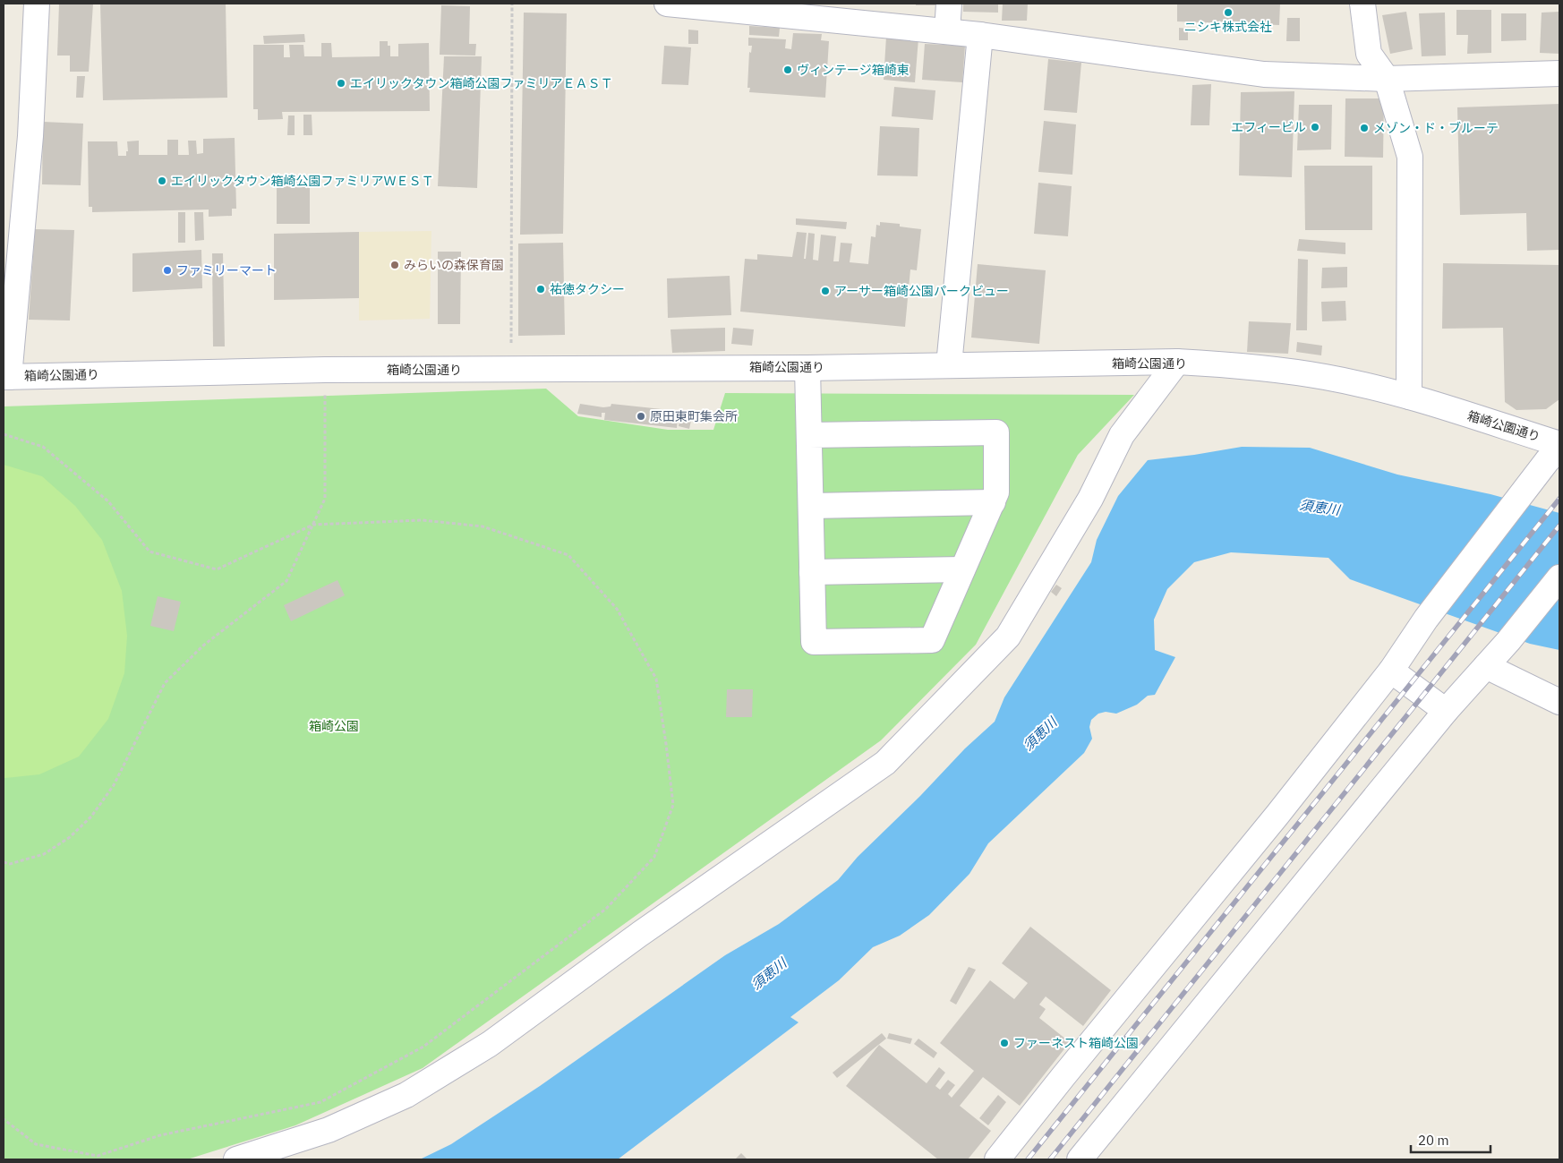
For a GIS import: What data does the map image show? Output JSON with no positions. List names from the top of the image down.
{
  "streets": {
    "street": ["箱崎公園通り"]
  },
  "water": ["須恵川"],
  "parks": ["箱崎公園"],
  "places": [
    "ニシキ株式会社",
    "ヴィンテージ箱崎東",
    "エイリックタウン箱崎公園ファミリアＥＡＳＴ",
    "エフィービル",
    "メゾン・ド・ブルーテ",
    "エイリックタウン箱崎公園ファミリアＷＥＳＴ",
    "みらいの森保育園",
    "ファミリーマート",
    "祐徳タクシー",
    "アーサー箱崎公園パークビュー",
    "原田東町集会所",
    "ファーネスト箱崎公園"
  ],
  "scale_bar": "20 m"
}
